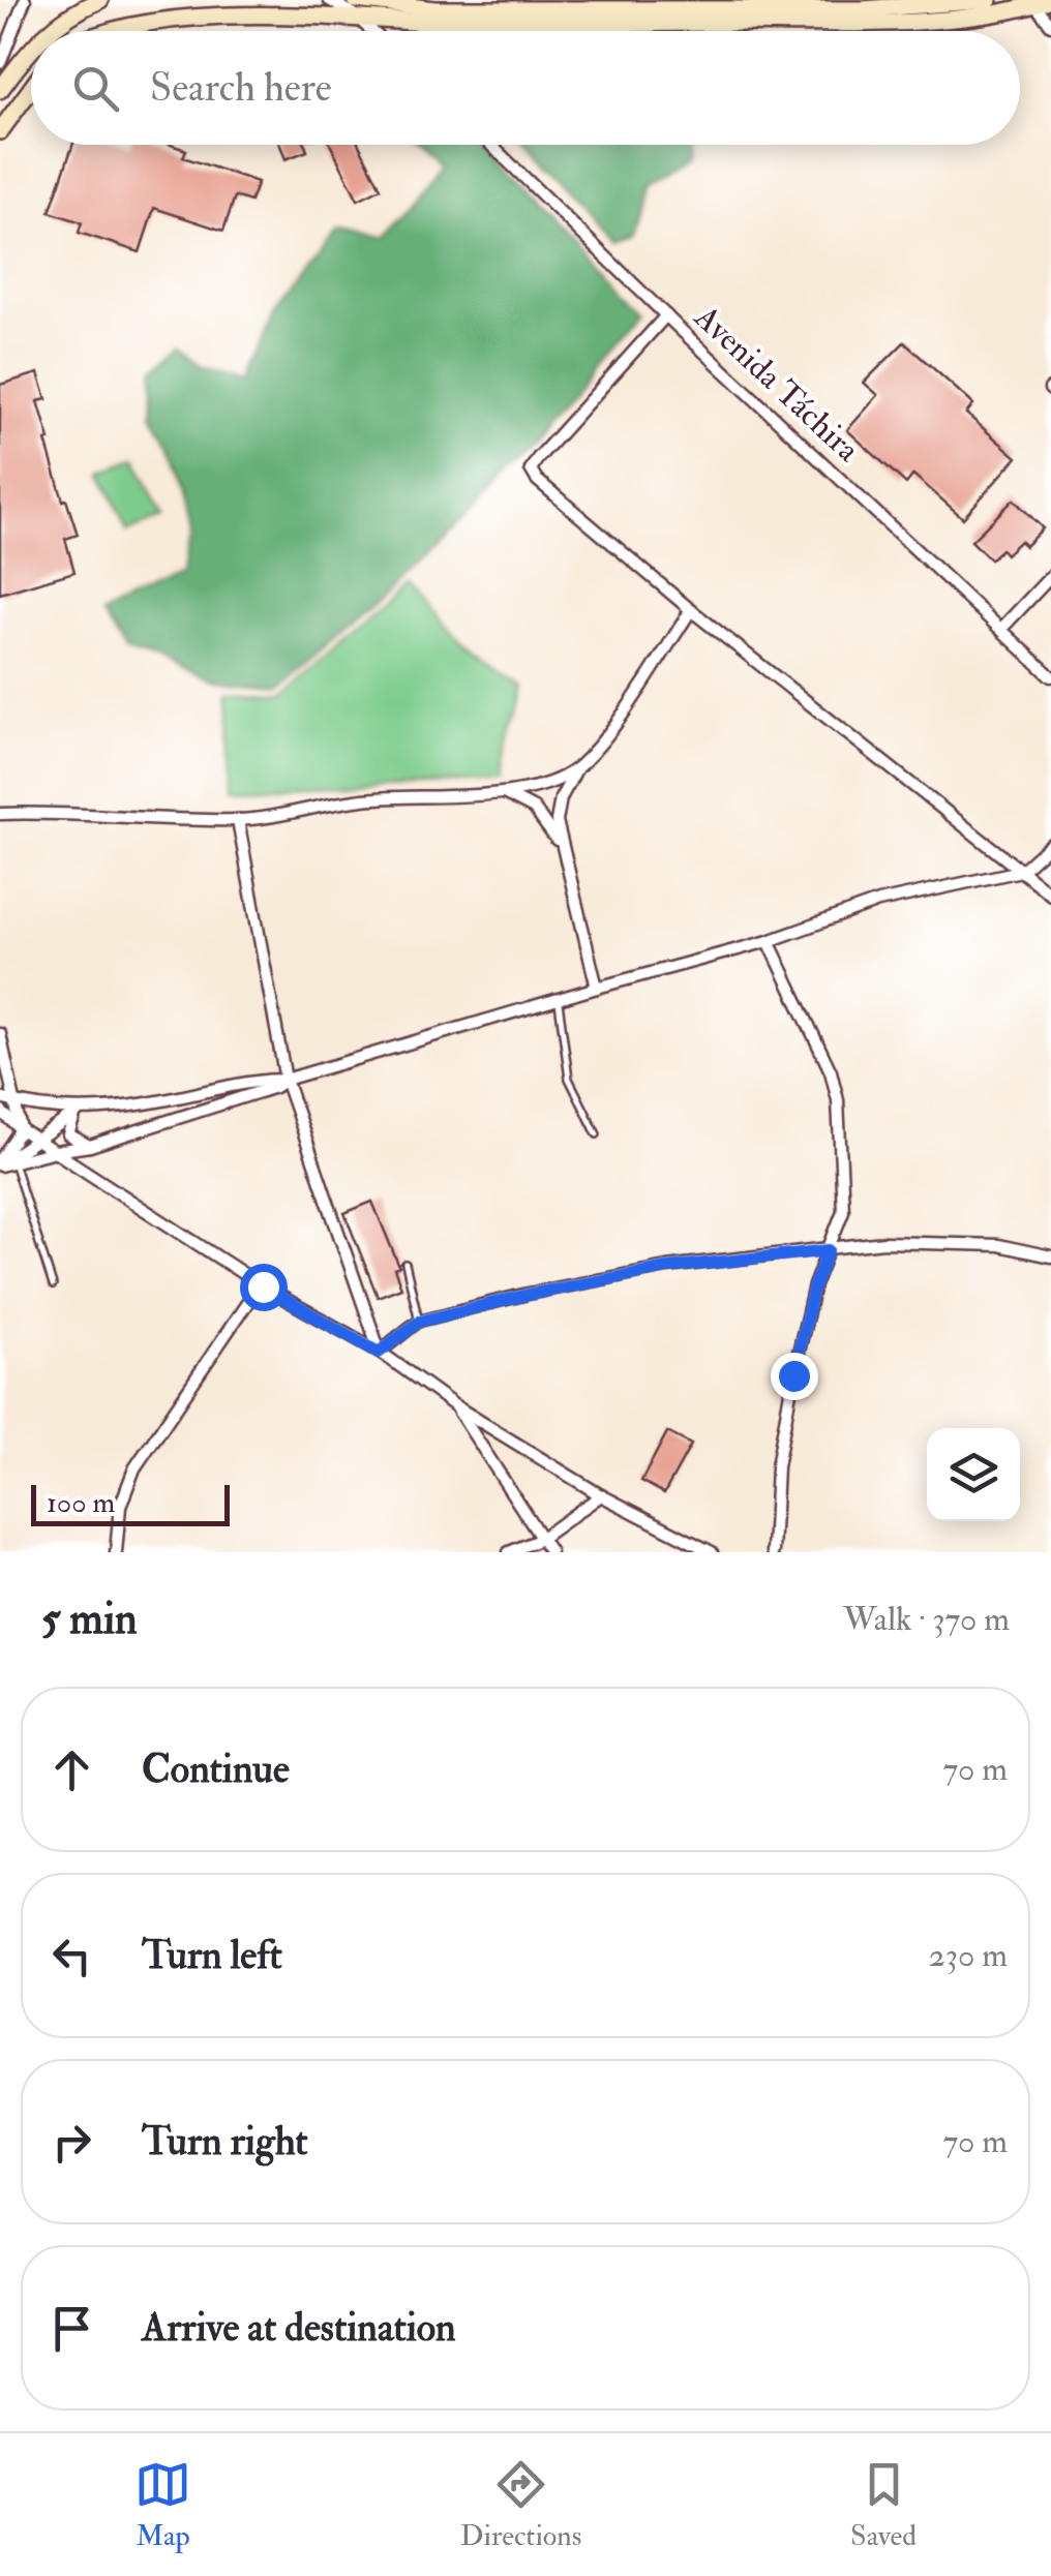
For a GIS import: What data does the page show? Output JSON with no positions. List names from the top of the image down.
{
  "streets": {
    "street": ["Avenida Táchira"]
  },
  "scale_bar": "100 m",
  "page": {
    "search": "Search here",
    "scale": "100 m",
    "heading": ["5 min", "Walk · 370 m"],
    "list": [
      ["Continue", "70 m"],
      ["Turn left", "230 m"],
      ["Turn right", "70 m"],
      "Arrive at destination"
    ],
    "nav": ["Map", "Directions", "Saved"]
  }
}
